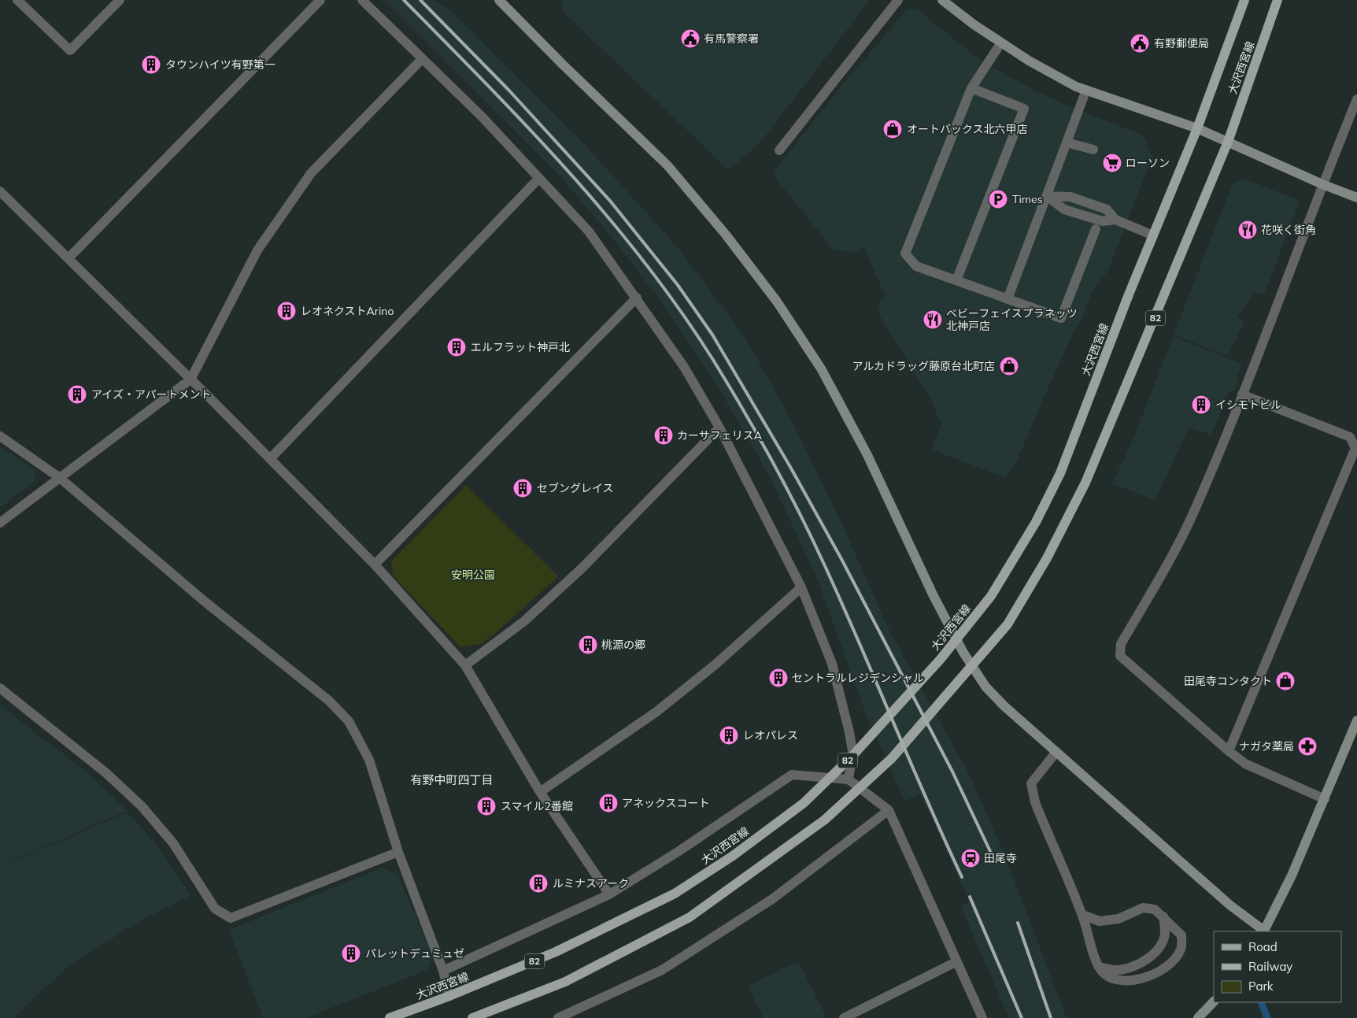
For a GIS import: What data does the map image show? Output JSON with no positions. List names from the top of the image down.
{
  "streets": {
    "main road": ["大沢西宮線", "82"]
  },
  "districts": ["有野中町四丁目"],
  "parks": ["安明公園"],
  "places": {
    "public building": ["有馬警察署", "有野郵便局"],
    "building": [
      "タウンハイツ有野第一",
      "レオネクストArino",
      "エルフラット神戸北",
      "アイズ・アパートメント",
      "イシモトビル",
      "カーサフェリスA",
      "セブングレイス",
      "桃源の郷",
      "セントラルレジデンシャル",
      "レオパレス",
      "アネックスコート",
      "スマイル2番館",
      "ルミナスアーク",
      "パレットデュミュゼ"
    ],
    "shop": ["オートバックス北六甲店", "アルカドラッグ藤原台北町店", "田尾寺コンタクト"],
    "supermarket": ["ローソン"],
    "parking": ["Times"],
    "restaurant": ["花咲く街角", "ベビーフェイスプラネッツ 北神戸店"],
    "pharmacy": ["ナガタ薬局"],
    "station": ["田尾寺"]
  },
  "legend": ["Road", "Railway", "Park"]
}
